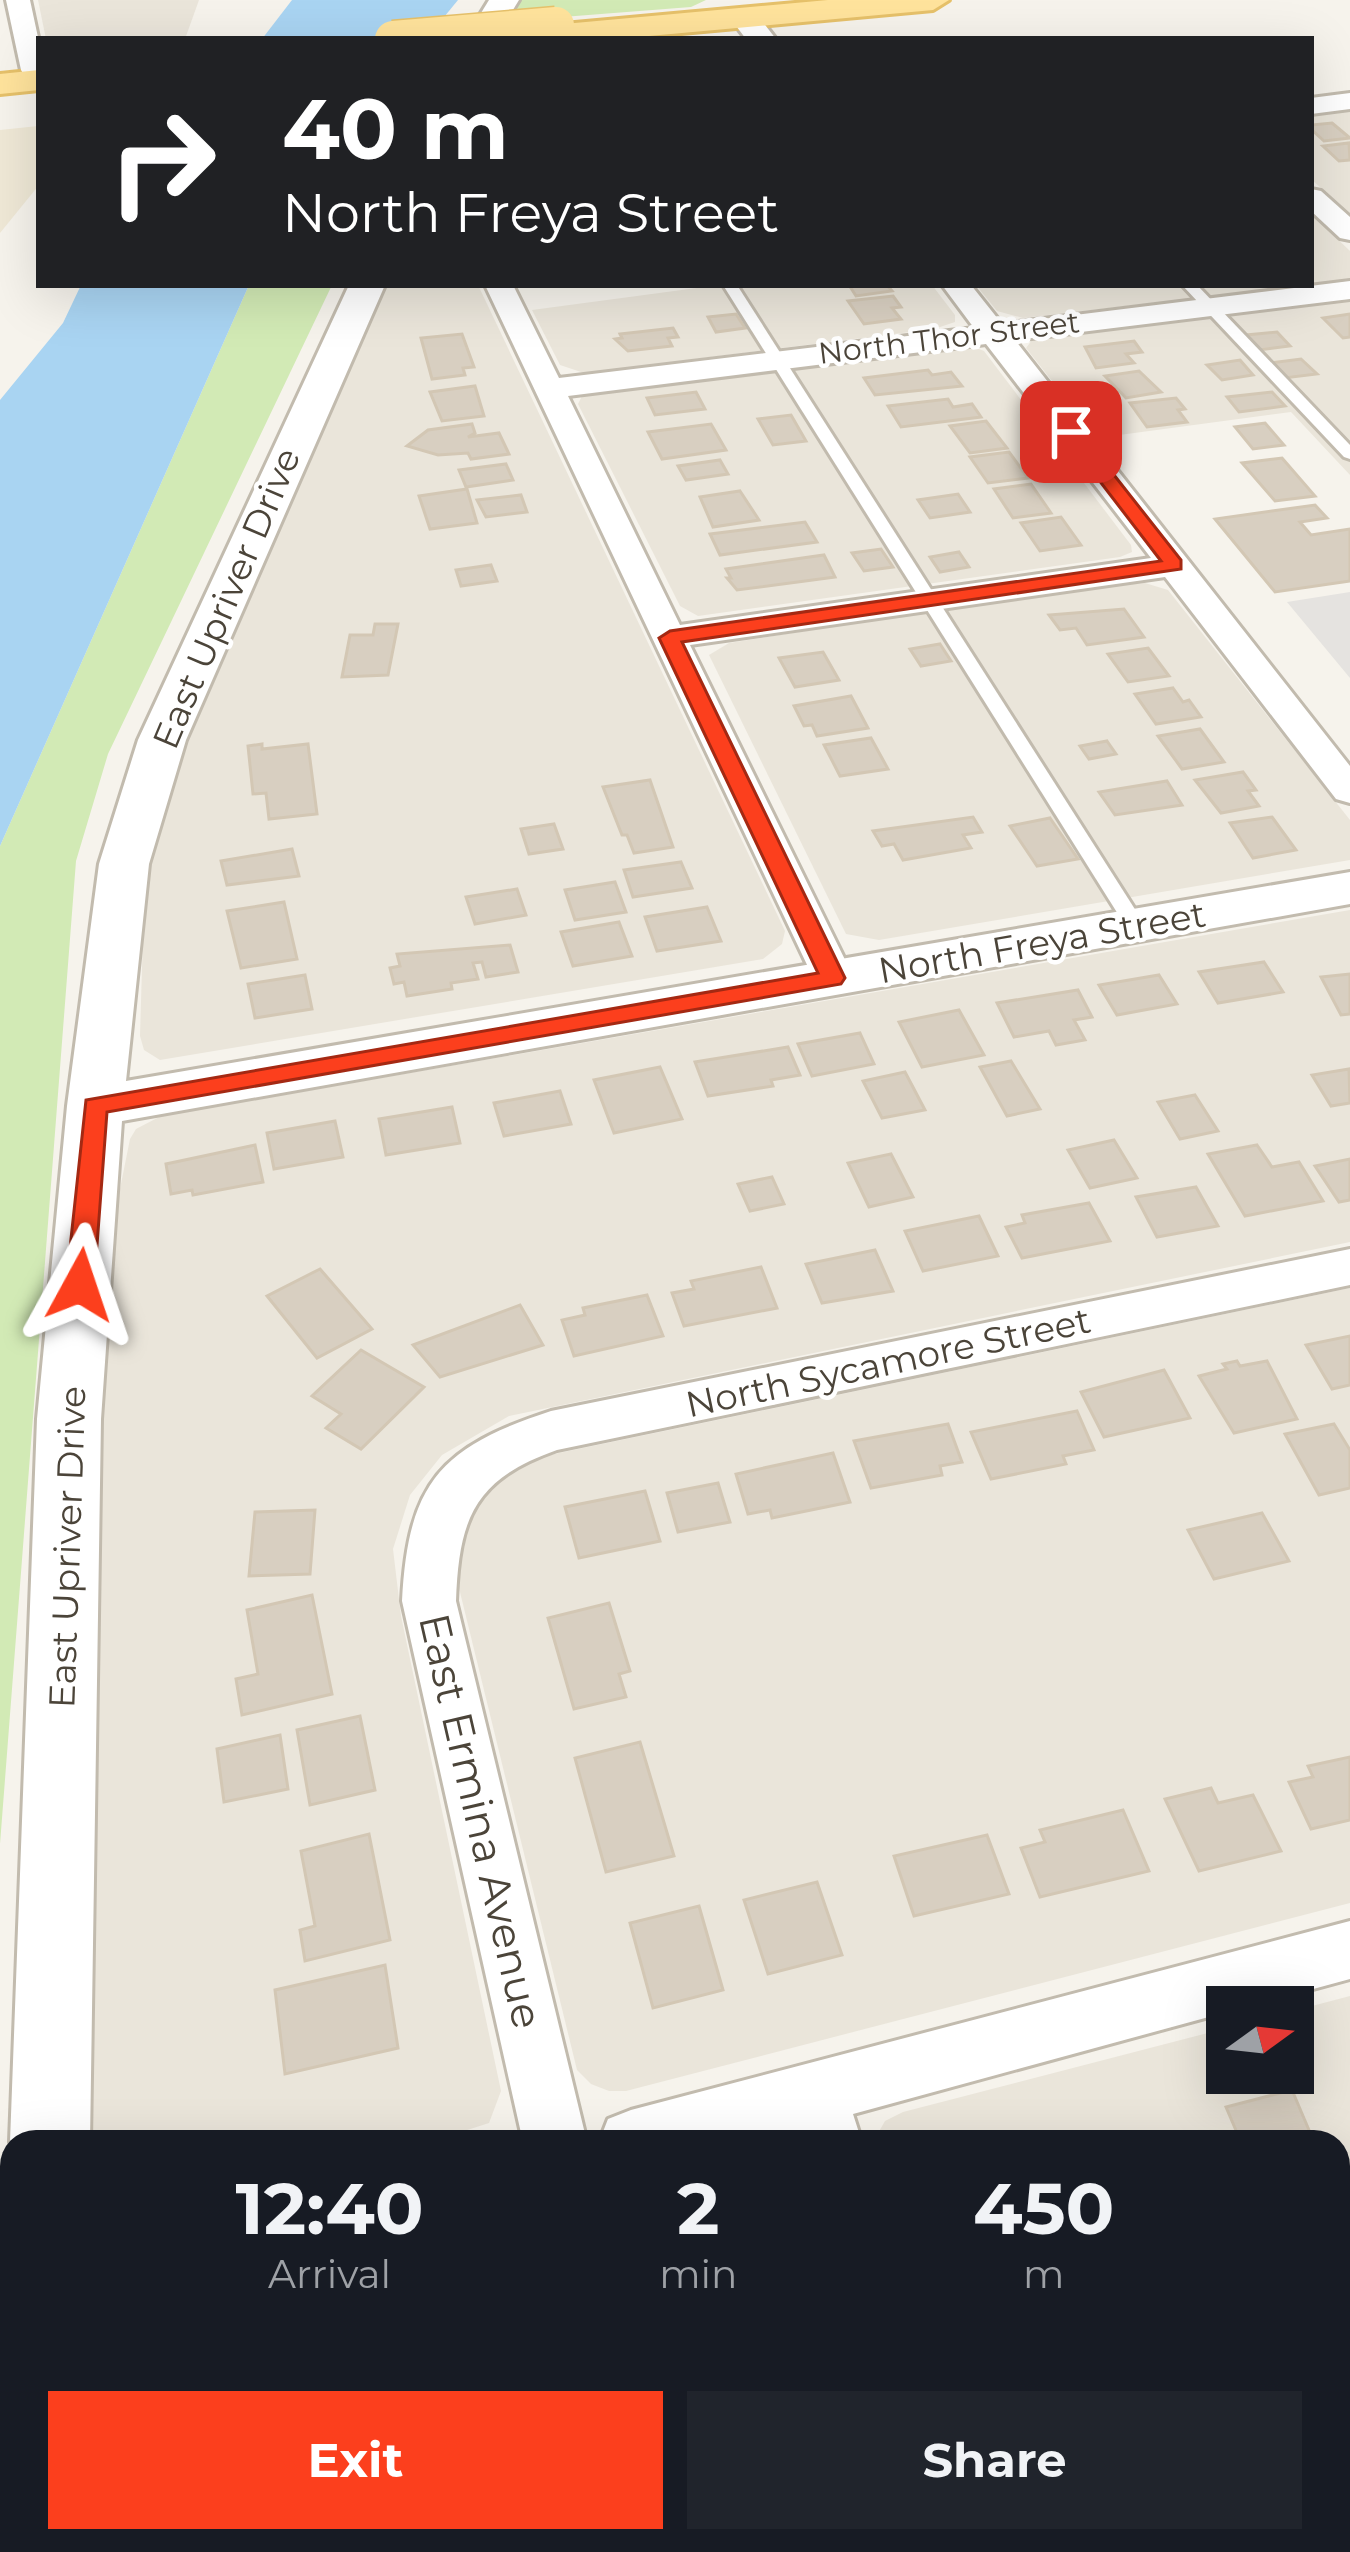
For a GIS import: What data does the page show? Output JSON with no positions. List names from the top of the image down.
{
  "streets": {
    "street": [
      "North Thor Street",
      "East Upriver Drive",
      "North Freya Street",
      "North Sycamore Street",
      "East Ermina Avenue"
    ]
  },
  "crossings": [
    ["East Upriver Drive", "North Freya Street"],
    ["North Sycamore Street", "East Ermina Avenue"]
  ],
  "north": "right",
  "page": {
    "turn": ["40 m", "North Freya Street"],
    "eta": [
      "12:40",
      "Arrival",
      "2",
      "min",
      "450",
      "m"
    ],
    "buttons": ["Exit", "Share"]
  }
}
